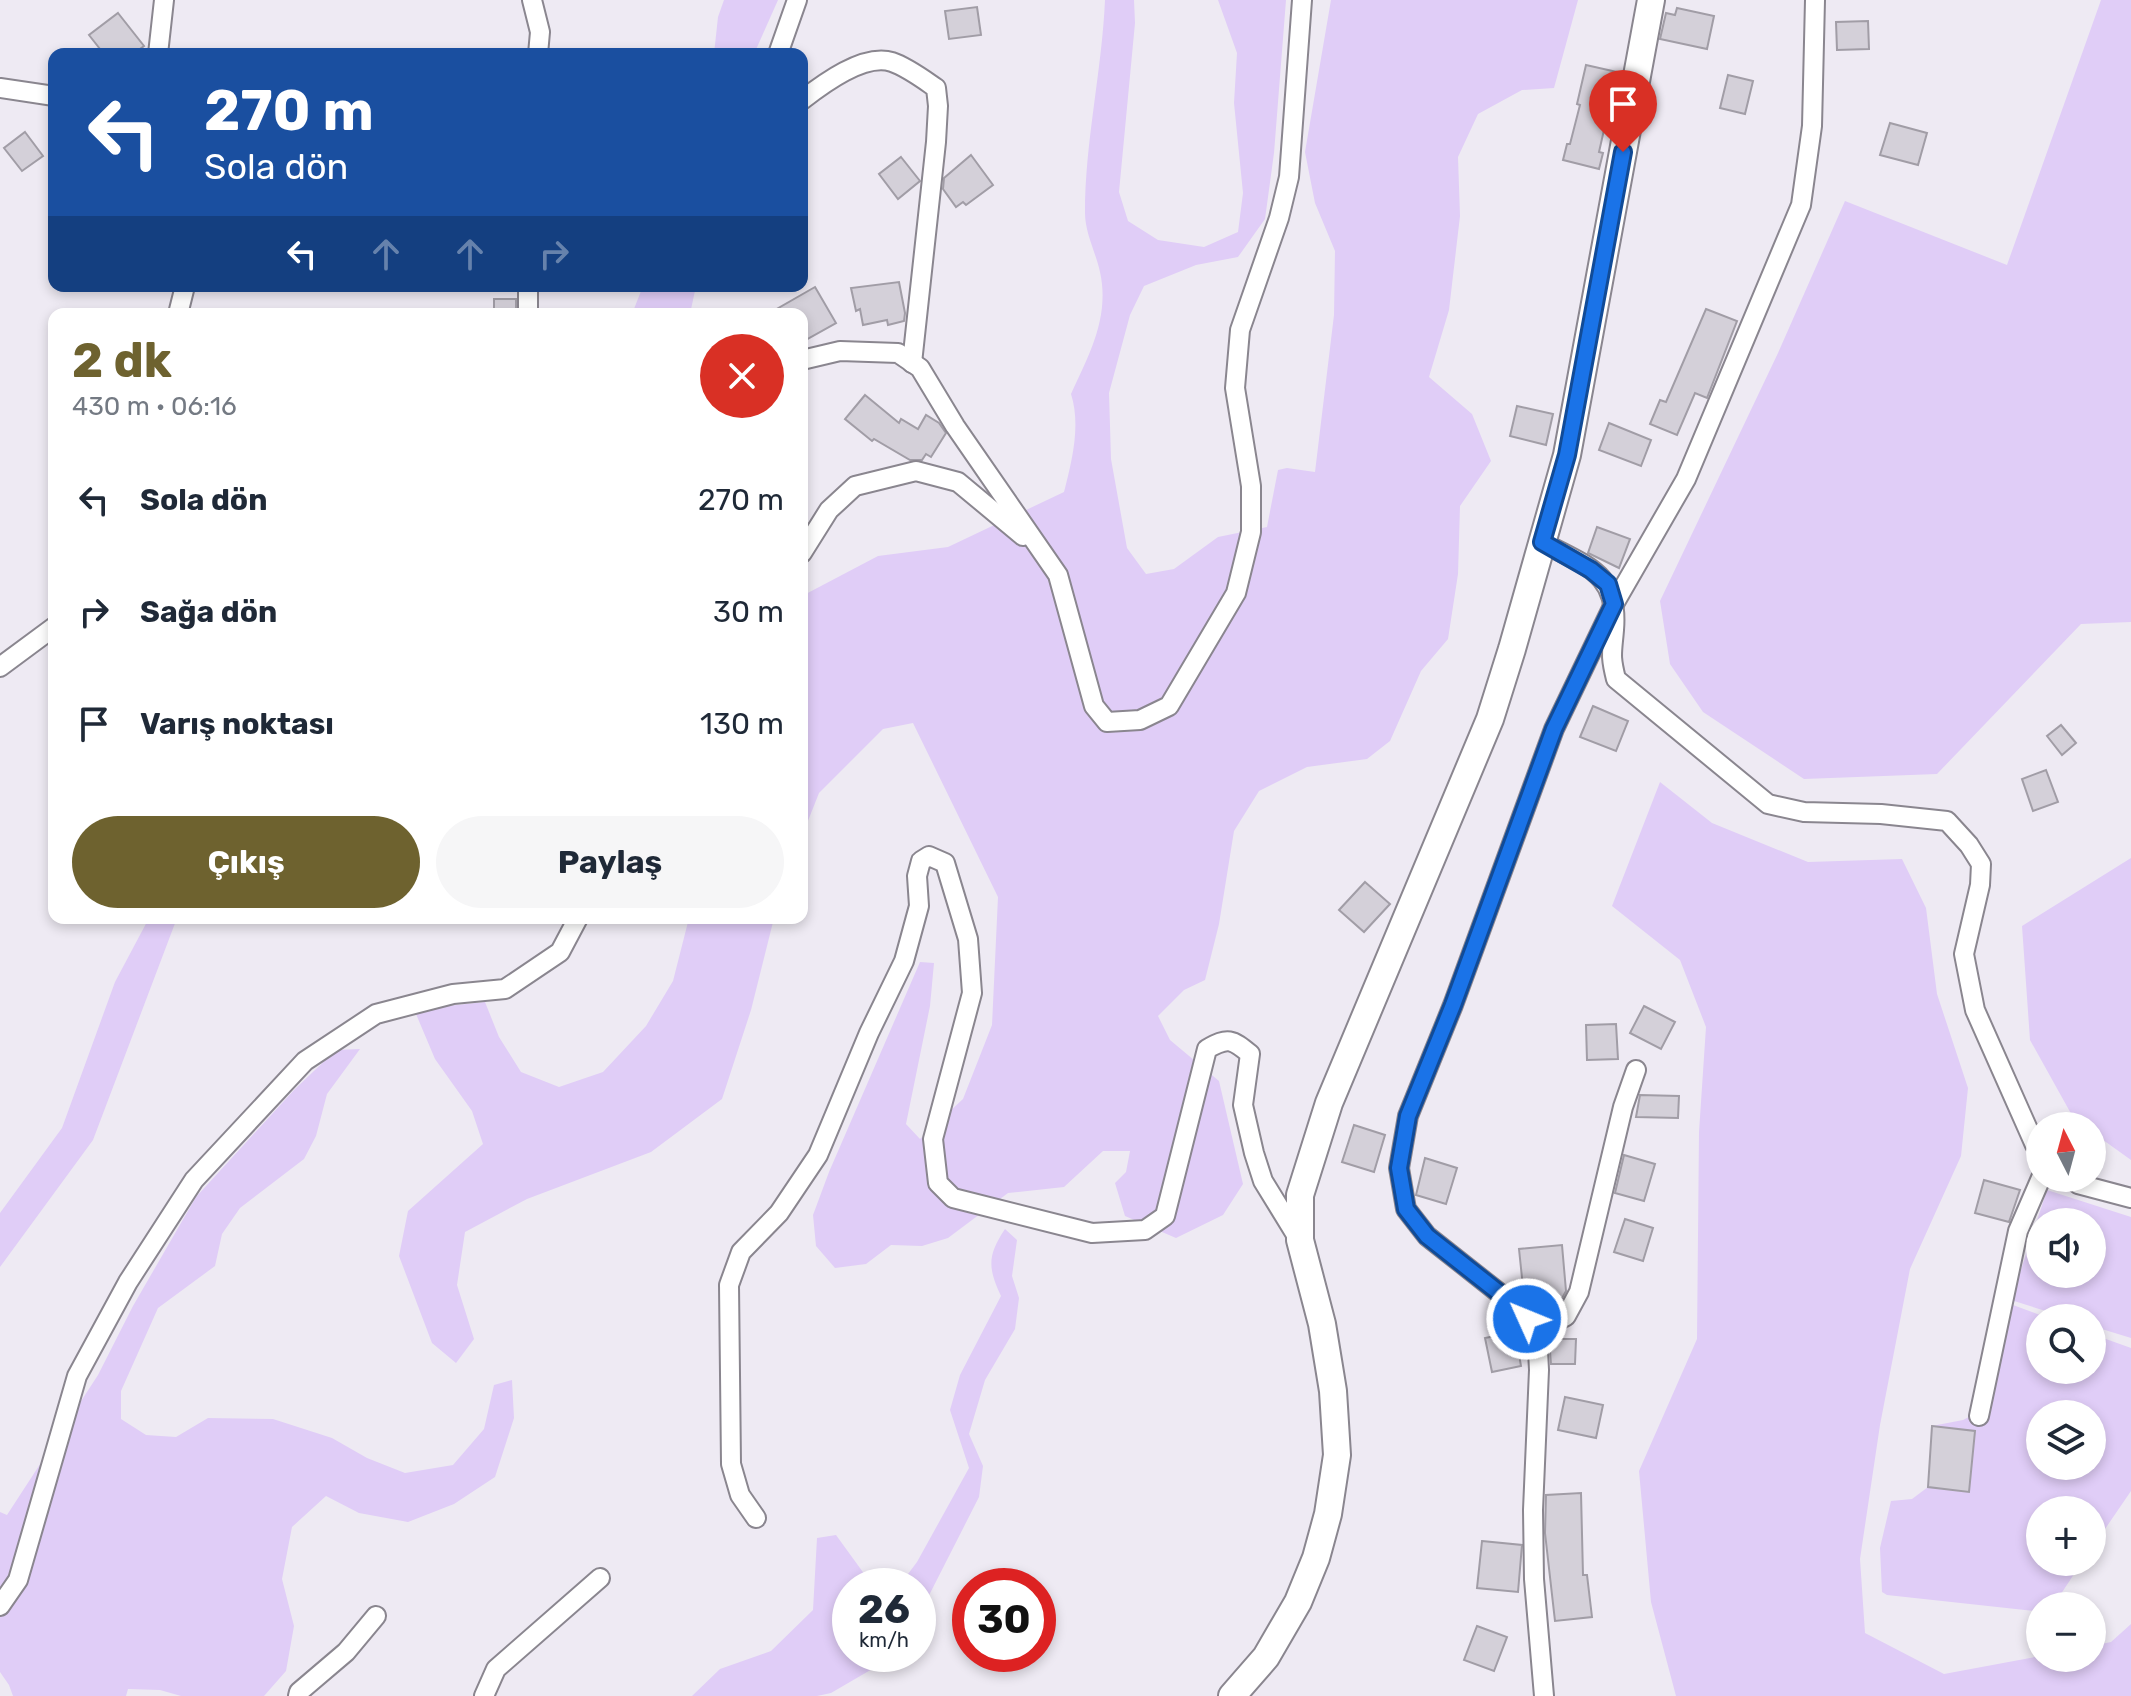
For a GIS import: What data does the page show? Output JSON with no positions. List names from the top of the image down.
{
  "north": "top",
  "page": {
    "turn": ["270 m", "Sola dön"],
    "heading": ["2 dk", "430 m · 06:16"],
    "list": [
      {
        "name": "Sola dön",
        "value": "270 m"
      },
      {
        "name": "Sağa dön",
        "value": "30 m"
      },
      {
        "name": "Varış noktası",
        "value": "130 m"
      }
    ],
    "buttons": ["Çıkış", "Paylaş"],
    "map_buttons": ["+", "−"],
    "speed": "26 km/h",
    "limit": "30"
  }
}
